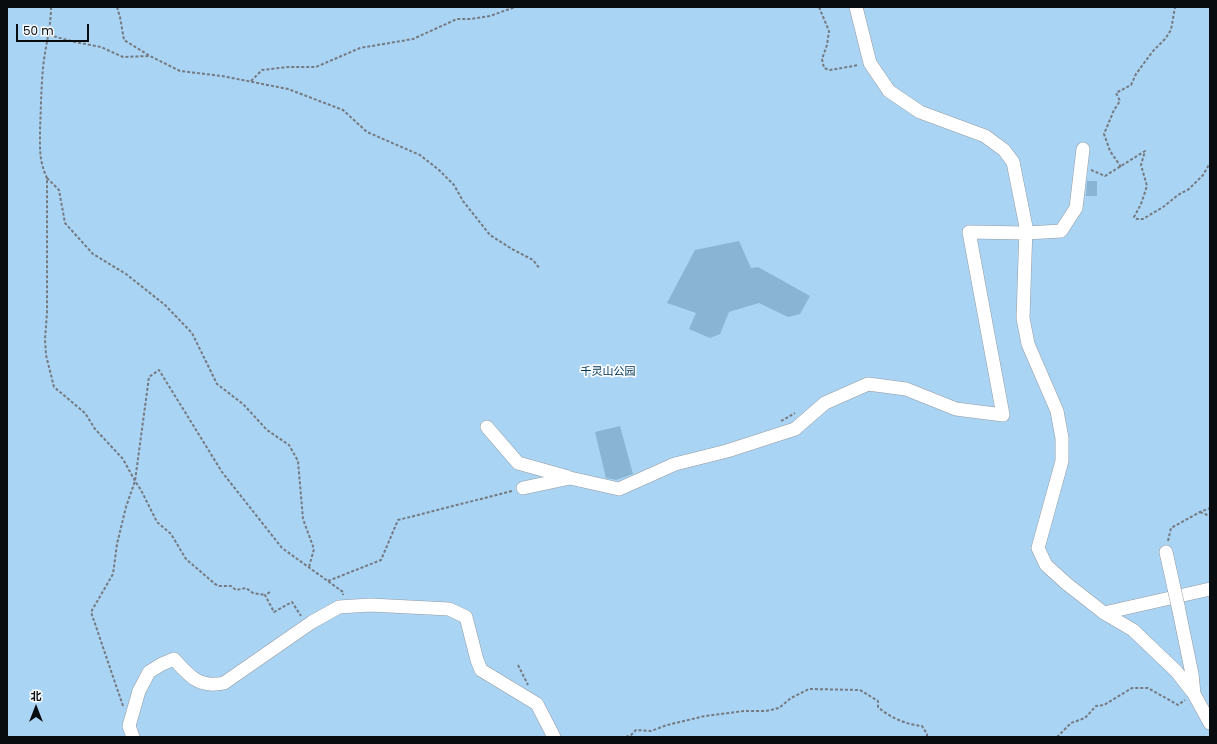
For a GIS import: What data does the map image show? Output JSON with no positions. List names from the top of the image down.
{
  "parks": ["千灵山公园"],
  "scale_bar": "50 m",
  "north": "top"
}
